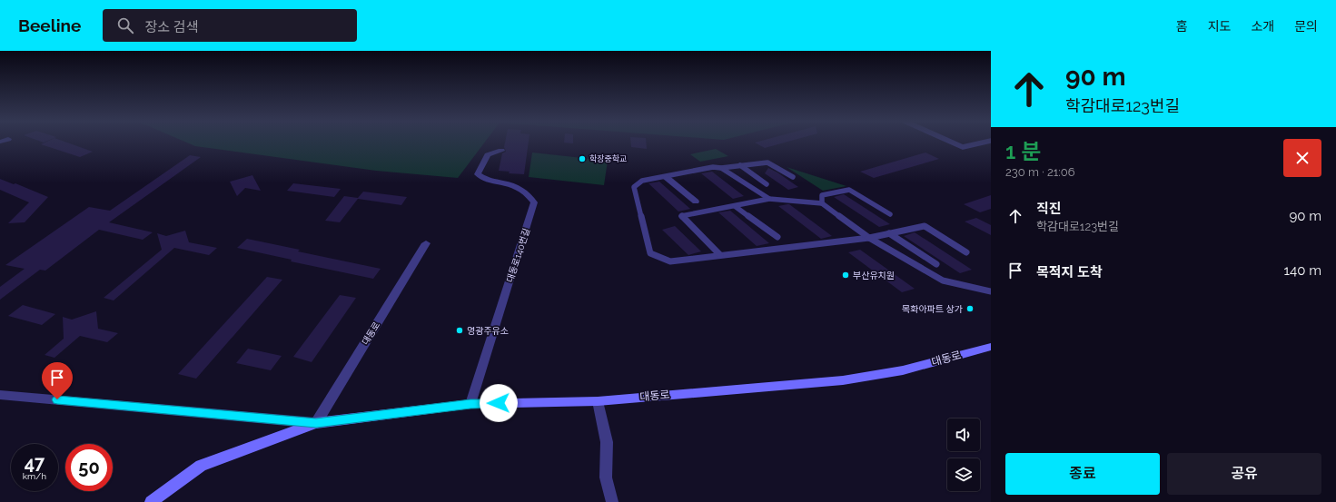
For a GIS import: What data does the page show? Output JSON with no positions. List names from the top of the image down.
{
  "streets": {
    "main road": ["대동로"],
    "street": ["대동로140번길"]
  },
  "crossings": [
    ["대동로140번길", "대동로"]
  ],
  "places": [
    "학장중학교",
    "부산유치원",
    "목화아파트 상가",
    "영광주유소"
  ],
  "page": {
    "header": "Beeline",
    "search": "장소 검색",
    "nav": [
      "홈",
      "지도",
      "소개",
      "문의"
    ],
    "turn": ["90 m", "학감대로123번길"],
    "heading": ["1 분", "230 m · 21:06"],
    "list": [
      {
        "name": "직진",
        "note": "학감대로123번길",
        "value": "90 m"
      },
      {
        "name": "목적지 도착",
        "value": "140 m"
      }
    ],
    "speed": "47 km/h",
    "limit": "50",
    "buttons": ["종료", "공유"]
  }
}
